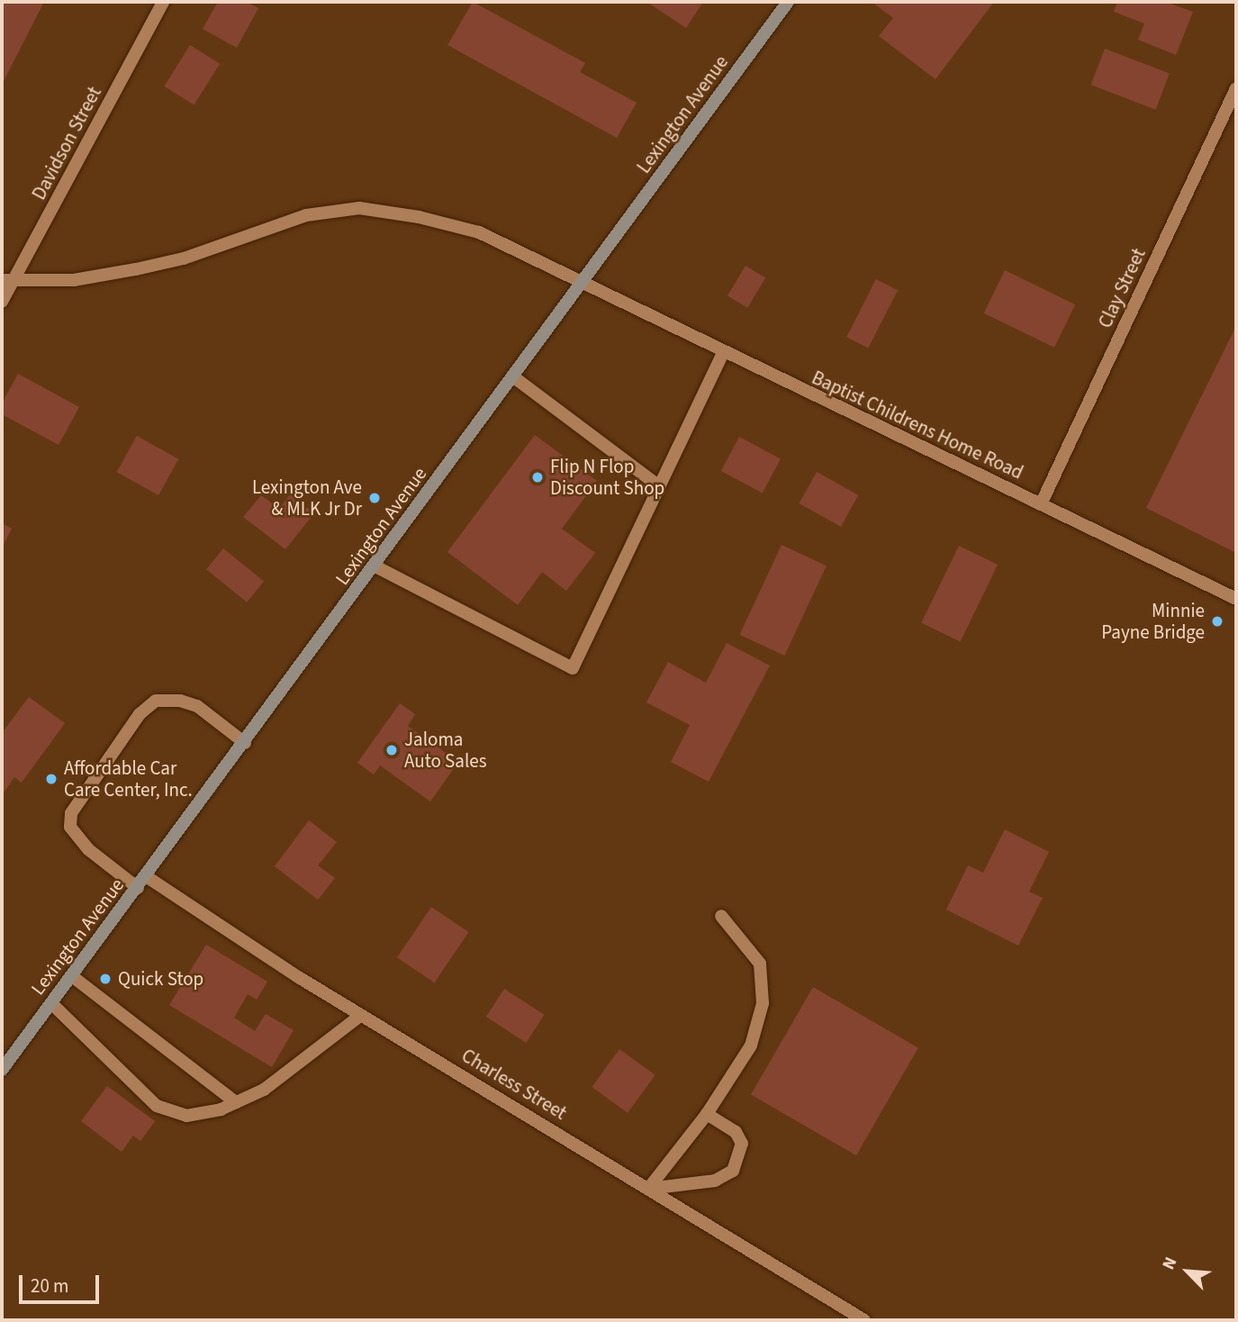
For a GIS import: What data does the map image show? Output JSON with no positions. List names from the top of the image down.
{
  "streets": {
    "main road": ["Lexington Avenue"],
    "street": [
      "Davidson Street",
      "Clay Street",
      "Baptist Childrens Home Road",
      "Charless Street"
    ]
  },
  "crossings": [
    ["Lexington Avenue", "Baptist Childrens Home Road"],
    ["Lexington Avenue", "Charless Street"],
    ["Davidson Street", "Baptist Childrens Home Road"],
    ["Clay Street", "Baptist Childrens Home Road"]
  ],
  "places": [
    "Flip N Flop Discount Shop",
    "Lexington Ave & MLK Jr Dr",
    "Minnie Payne Bridge",
    "Jaloma Auto Sales",
    "Affordable Car Care Center, Inc.",
    "Quick Stop"
  ],
  "scale_bar": "20 m",
  "north": "top left"
}
